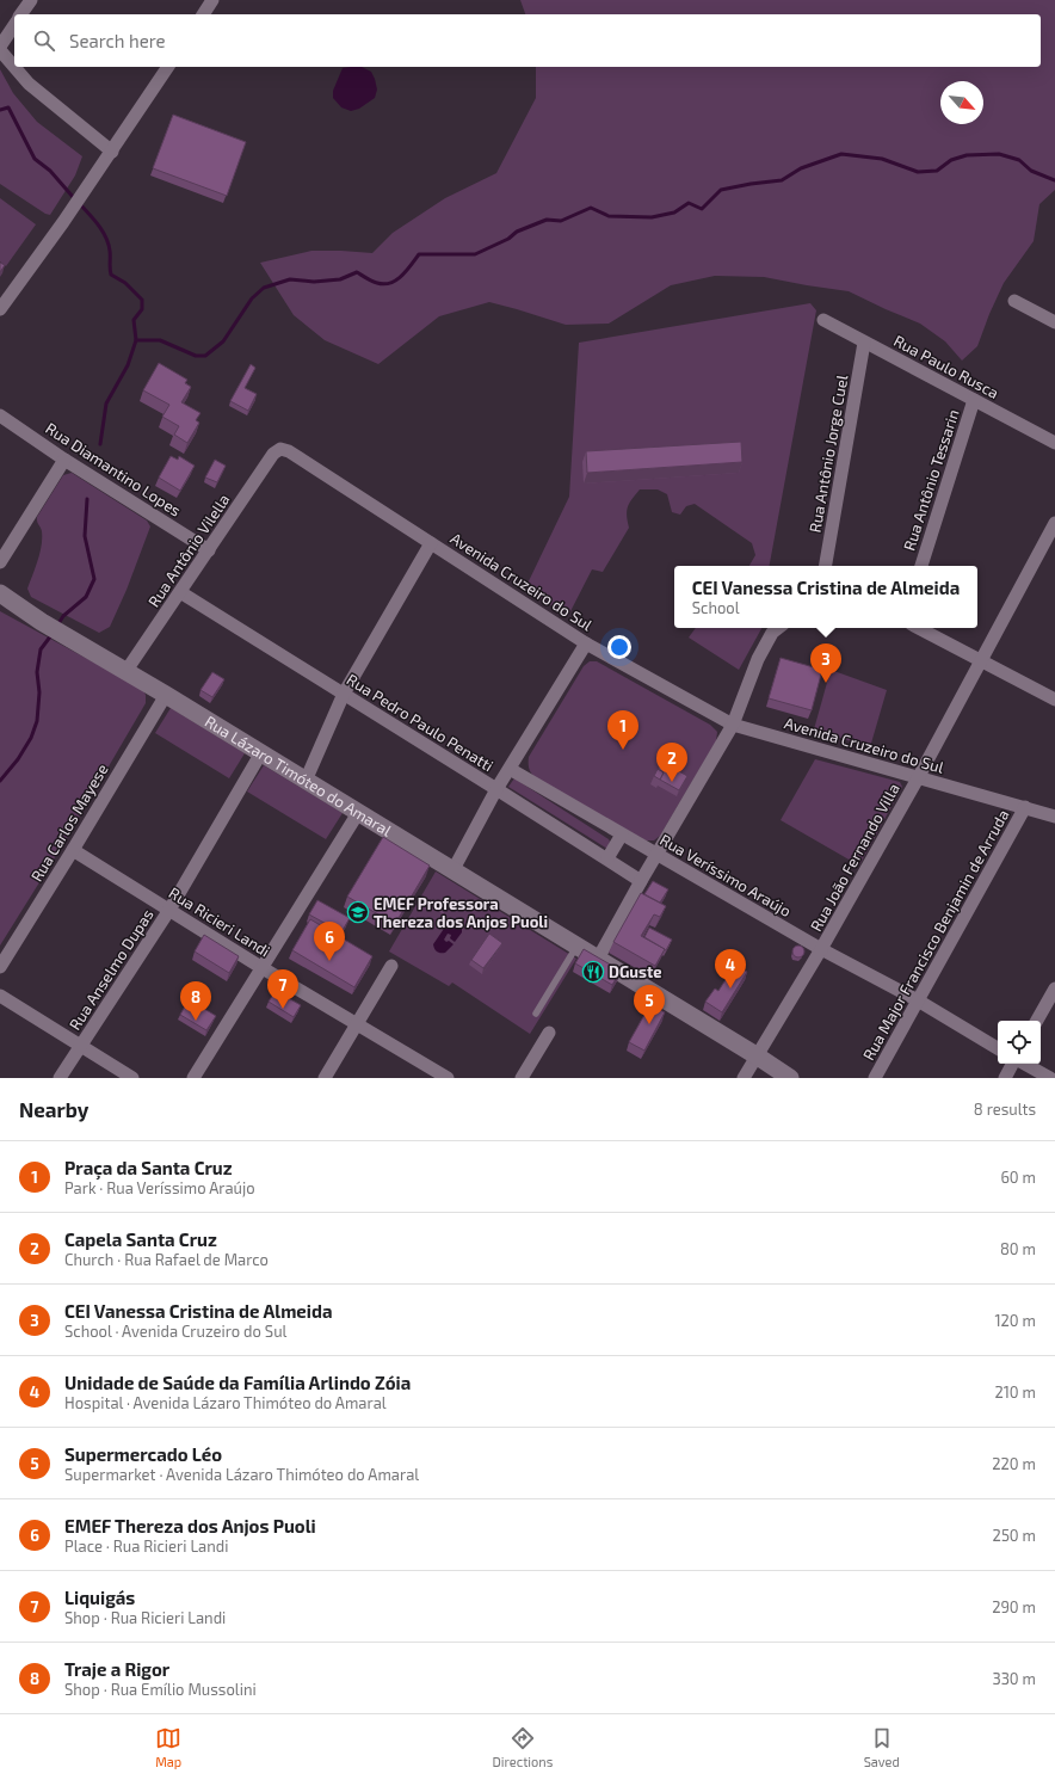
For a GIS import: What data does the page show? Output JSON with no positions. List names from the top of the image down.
{
  "streets": {
    "main road": ["Rua Lázaro Timóteo do Amaral"],
    "street": [
      "Rua Paulo Rusca",
      "Rua Antônio Jorge Cuel",
      "Rua Diamantino Lopes",
      "Rua Antônio Tessarin",
      "Rua Antônio Vilella",
      "Avenida Cruzeiro do Sul",
      "Rua Pedro Paulo Penatti",
      "Rua Carlos Mayese",
      "Rua João Fernando Villa",
      "Rua Veríssimo Araújo",
      "Rua Ricieri Landi",
      "Rua Major Francisco Benjamin de Arruda",
      "Rua Anselmo Dupas"
    ]
  },
  "crossings": [
    ["Rua Paulo Rusca", "Rua Antônio Jorge Cuel"],
    ["Rua Paulo Rusca", "Rua Antônio Tessarin"],
    ["Rua Diamantino Lopes", "Rua Antônio Vilella"],
    ["Rua Antônio Vilella", "Avenida Cruzeiro do Sul"],
    ["Rua Antônio Vilella", "Rua Pedro Paulo Penatti"],
    ["Rua Antônio Vilella", "Rua Lázaro Timóteo do Amaral"],
    ["Avenida Cruzeiro do Sul", "Rua João Fernando Villa"],
    ["Avenida Cruzeiro do Sul", "Rua Major Francisco Benjamin de Arruda"],
    ["Rua Lázaro Timóteo do Amaral", "Rua Carlos Mayese"],
    ["Rua Lázaro Timóteo do Amaral", "Rua João Fernando Villa"],
    ["Rua Lázaro Timóteo do Amaral", "Rua Anselmo Dupas"],
    ["Rua Carlos Mayese", "Rua Ricieri Landi"],
    ["Rua João Fernando Villa", "Rua Veríssimo Araújo"],
    ["Rua Veríssimo Araújo", "Rua Major Francisco Benjamin de Arruda"],
    ["Rua Ricieri Landi", "Rua Anselmo Dupas"]
  ],
  "places": {
    "school or university": ["EMEF Professora Thereza dos Anjos Puoli"],
    "restaurant": ["DGuste"]
  },
  "north": "bottom right",
  "page": {
    "search": "Search here",
    "popup": ["CEI Vanessa Cristina de Almeida", "School"],
    "pins": [
      "3",
      "1",
      "2",
      "6",
      "4",
      "7",
      "8",
      "5"
    ],
    "heading": ["Nearby", "8 results"],
    "list": [
      {
        "mark": "1",
        "name": "Praça da Santa Cruz",
        "note": "Park · Rua Veríssimo Araújo",
        "value": "60 m"
      },
      {
        "mark": "2",
        "name": "Capela Santa Cruz",
        "note": "Church · Rua Rafael de Marco",
        "value": "80 m"
      },
      {
        "mark": "3",
        "name": "CEI Vanessa Cristina de Almeida",
        "note": "School · Avenida Cruzeiro do Sul",
        "value": "120 m"
      },
      {
        "mark": "4",
        "name": "Unidade de Saúde da Família Arlindo Zóia",
        "note": "Hospital · Avenida Lázaro Thimóteo do Amaral",
        "value": "210 m"
      },
      {
        "mark": "5",
        "name": "Supermercado Léo",
        "note": "Supermarket · Avenida Lázaro Thimóteo do Amaral",
        "value": "220 m"
      },
      {
        "mark": "6",
        "name": "EMEF Thereza dos Anjos Puoli",
        "note": "Place · Rua Ricieri Landi",
        "value": "250 m"
      },
      {
        "mark": "7",
        "name": "Liquigás",
        "note": "Shop · Rua Ricieri Landi",
        "value": "290 m"
      },
      {
        "mark": "8",
        "name": "Traje a Rigor",
        "note": "Shop · Rua Emílio Mussolini",
        "value": "330 m"
      }
    ],
    "nav": ["Map", "Directions", "Saved"]
  }
}
